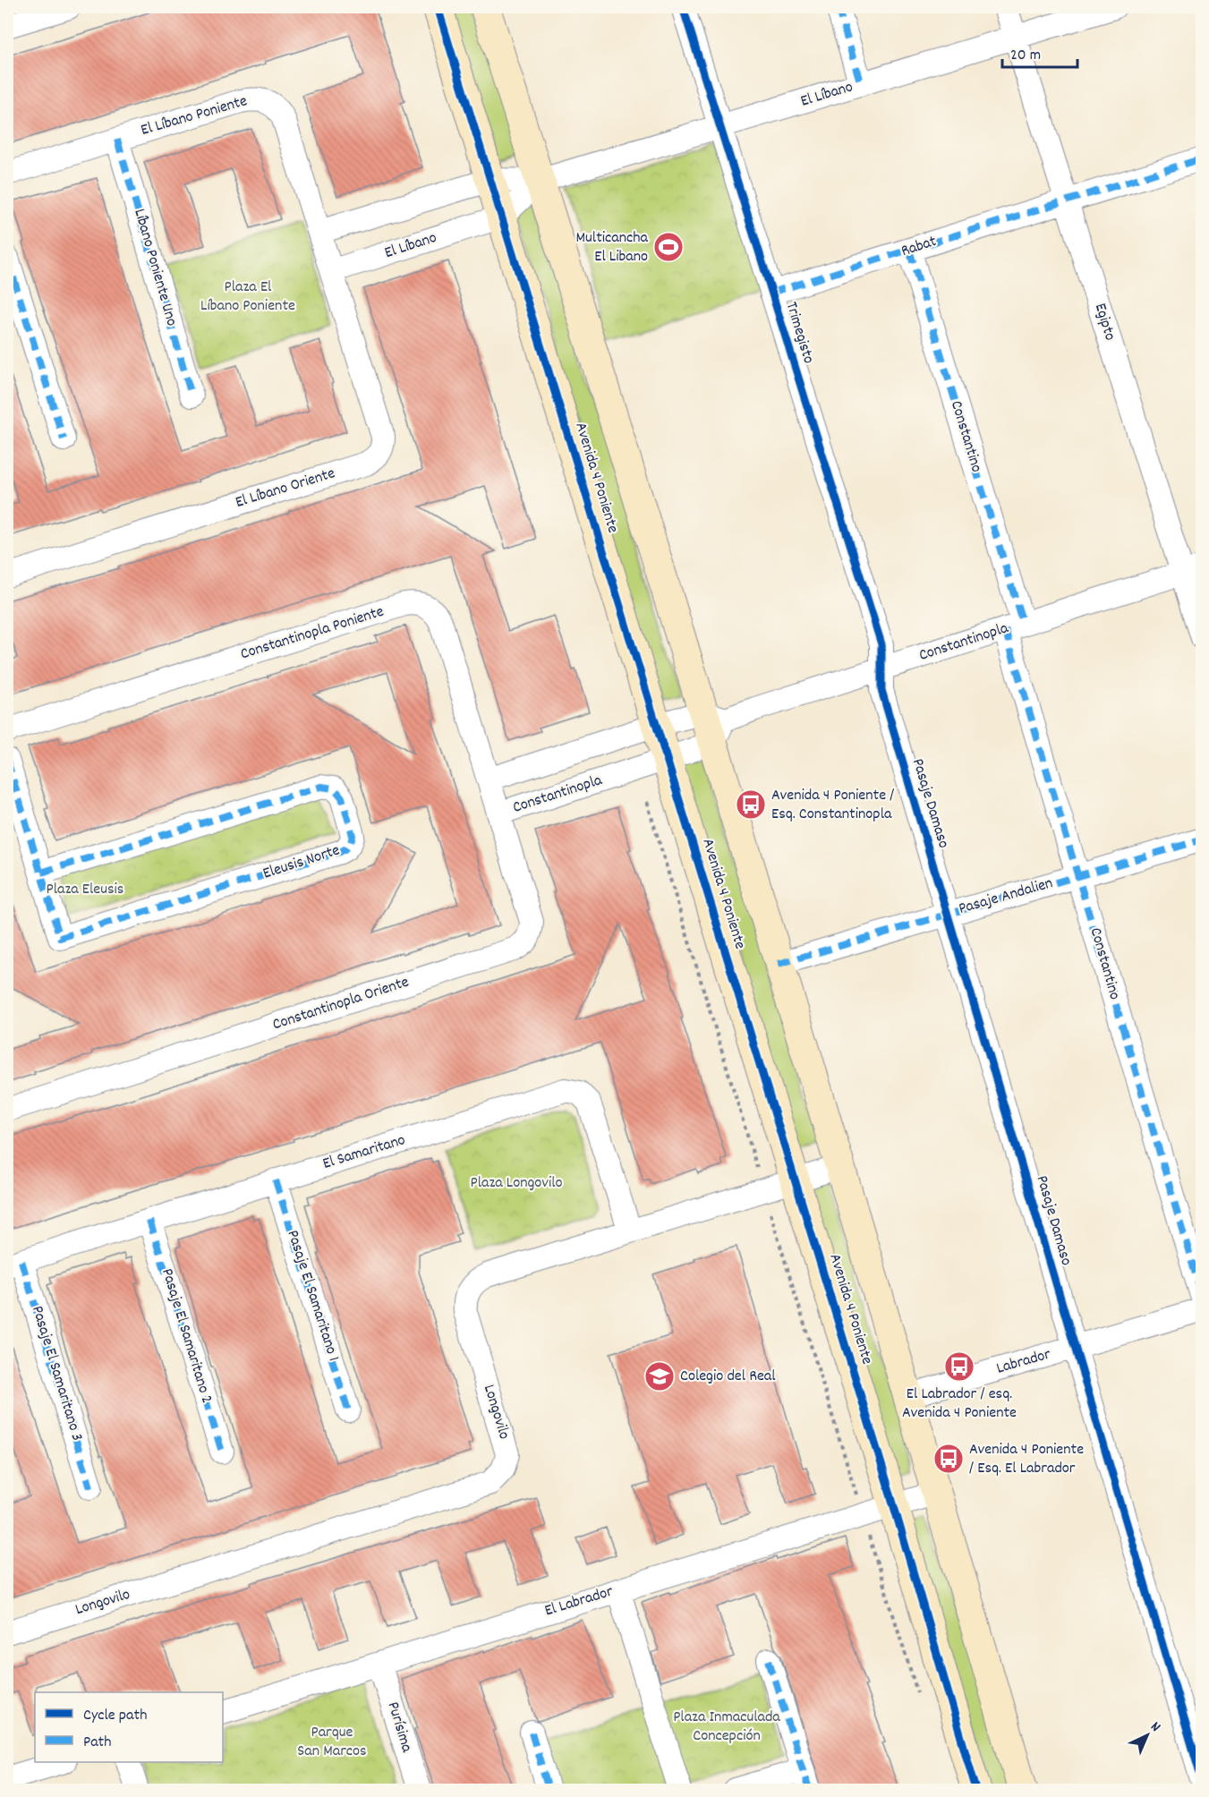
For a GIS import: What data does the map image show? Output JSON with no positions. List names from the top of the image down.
{
  "streets": {
    "street": [
      "El Líbano",
      "El Líbano Poniente",
      "Rabat",
      "Líbano Poniente Uno",
      "Egipto",
      "Trimegisto",
      "Constantino",
      "Avenida 4 Poniente",
      "El Líbano Oriente",
      "Constantinopla Poniente",
      "Constantinopla",
      "Pasaje Damaso",
      "Eleusis Norte",
      "Pasaje Andalien",
      "Constantinopla Oriente",
      "El Samaritano",
      "Pasaje El Samaritano 1",
      "Pasaje El Samaritano 2",
      "Labrador",
      "Pasaje El Samaritano 3",
      "Longovilo",
      "El Labrador",
      "Purísima"
    ]
  },
  "crossings": [
    ["El Líbano", "El Líbano Poniente"],
    ["El Líbano", "Egipto"],
    ["El Líbano", "Trimegisto"],
    ["El Líbano", "Avenida 4 Poniente"],
    ["El Líbano", "El Líbano Oriente"],
    ["El Líbano Poniente", "Líbano Poniente Uno"],
    ["El Líbano Poniente", "El Líbano Oriente"],
    ["Rabat", "Egipto"],
    ["Rabat", "Trimegisto"],
    ["Rabat", "Constantino"],
    ["Egipto", "Constantinopla"],
    ["Trimegisto", "Constantinopla"],
    ["Trimegisto", "Pasaje Damaso"],
    ["Constantino", "Constantinopla"],
    ["Constantino", "Pasaje Andalien"],
    ["Avenida 4 Poniente", "Constantinopla"],
    ["Avenida 4 Poniente", "Pasaje Andalien"],
    ["Avenida 4 Poniente", "Labrador"],
    ["Avenida 4 Poniente", "Longovilo"],
    ["Avenida 4 Poniente", "El Labrador"],
    ["Constantinopla Poniente", "Constantinopla"],
    ["Constantinopla Poniente", "Constantinopla Oriente"],
    ["Constantinopla", "Pasaje Damaso"],
    ["Constantinopla", "Constantinopla Oriente"],
    ["Pasaje Damaso", "Pasaje Andalien"],
    ["Pasaje Damaso", "Labrador"],
    ["El Samaritano", "Pasaje El Samaritano 1"],
    ["El Samaritano", "Pasaje El Samaritano 2"],
    ["El Samaritano", "Pasaje El Samaritano 3"],
    ["El Samaritano", "Longovilo"],
    ["El Labrador", "Purísima"]
  ],
  "parks": [
    "Plaza El Líbano Poniente",
    "Plaza Eleusis",
    "Plaza Longovilo",
    "Plaza Inmaculada Concepción",
    "Parque San Marcos"
  ],
  "places": {
    "sports": ["Multicancha El Libano"],
    "bus stop": ["Avenida 4 Poniente / Esq. Constantinopla", "El Labrador / esq. Avenida 4 Poniente", "Avenida 4 Poniente / Esq. El Labrador"],
    "school or university": ["Colegio del Real"]
  },
  "legend": ["Cycle path", "Path"],
  "scale_bar": "20 m",
  "north": "top right"
}
